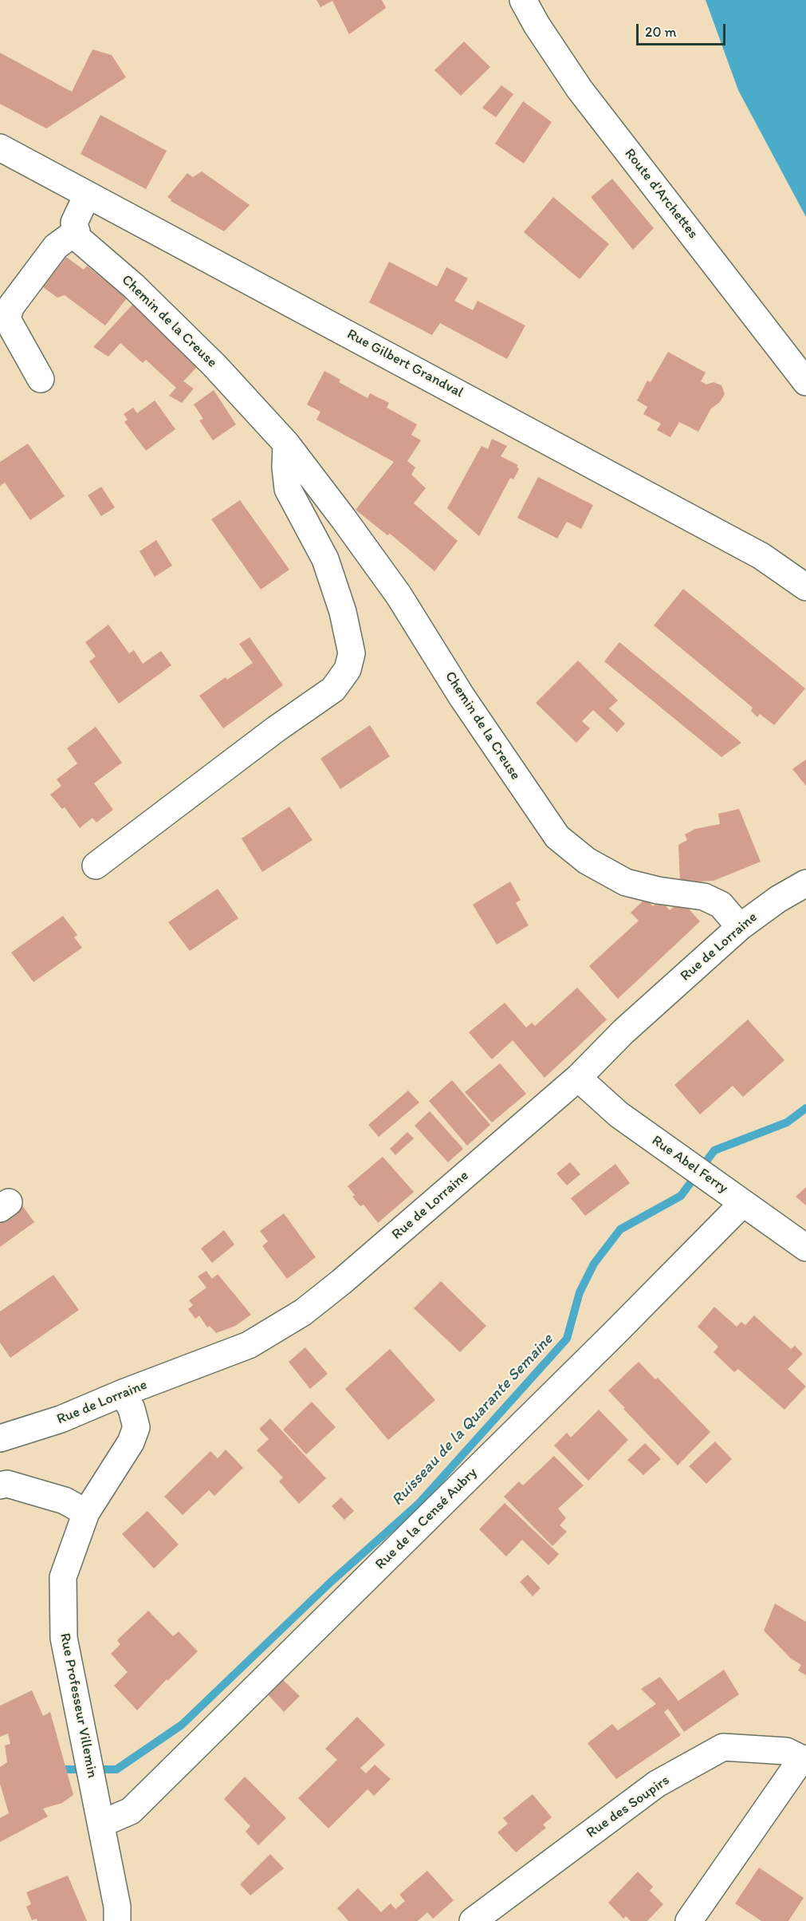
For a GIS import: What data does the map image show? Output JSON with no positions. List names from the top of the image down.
{
  "streets": {
    "street": [
      "Route d'Archettes",
      "Chemin de la Creuse",
      "Rue Gilbert Grandval",
      "Rue de Lorraine",
      "Rue Abel Ferry",
      "Rue de la Censé Aubry",
      "Rue Professeur Villemin",
      "Rue des Soupirs"
    ]
  },
  "crossings": [
    ["Chemin de la Creuse", "Rue de Lorraine"],
    ["Rue de Lorraine", "Rue Abel Ferry"],
    ["Rue de Lorraine", "Rue Professeur Villemin"],
    ["Rue Abel Ferry", "Rue de la Censé Aubry"],
    ["Rue de la Censé Aubry", "Rue Professeur Villemin"]
  ],
  "water": ["Ruisseau de la Quarante Semaine"],
  "scale_bar": "20 m"
}
